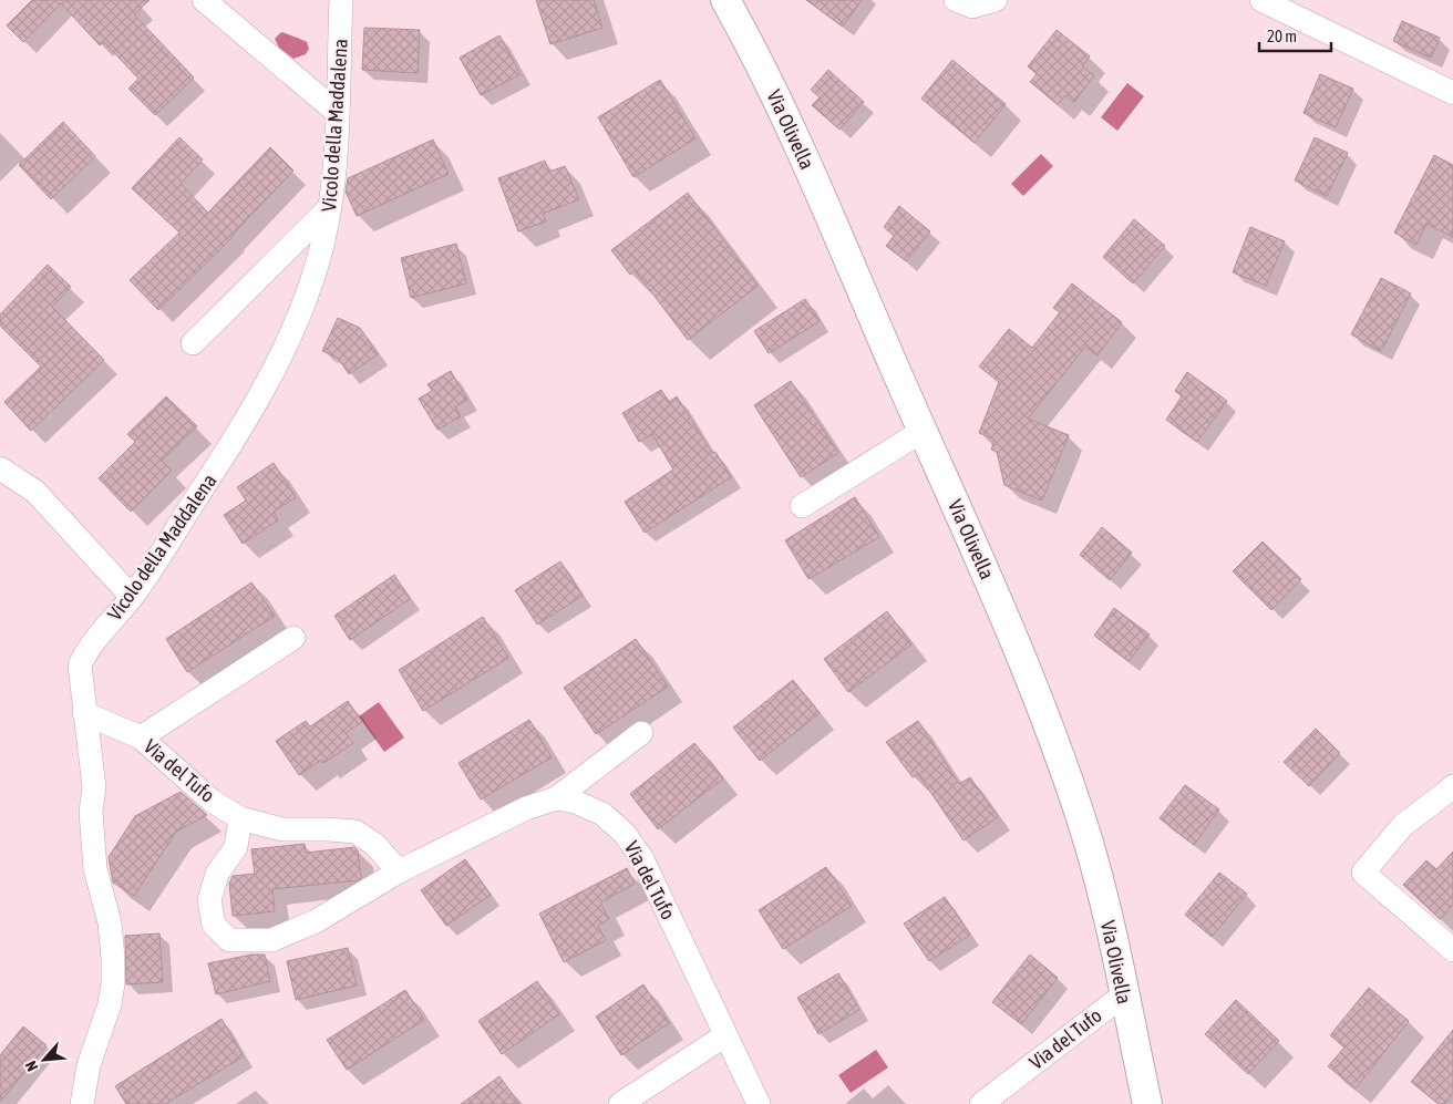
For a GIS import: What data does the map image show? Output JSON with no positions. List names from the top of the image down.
{
  "streets": {
    "main road": ["Via Olivella"],
    "street": ["Vicolo della Maddalena", "Via del Tufo"]
  },
  "crossings": [
    ["Vicolo della Maddalena", "Via del Tufo"],
    ["Via Olivella", "Via del Tufo"]
  ],
  "scale_bar": "20 m",
  "north": "bottom left"
}
